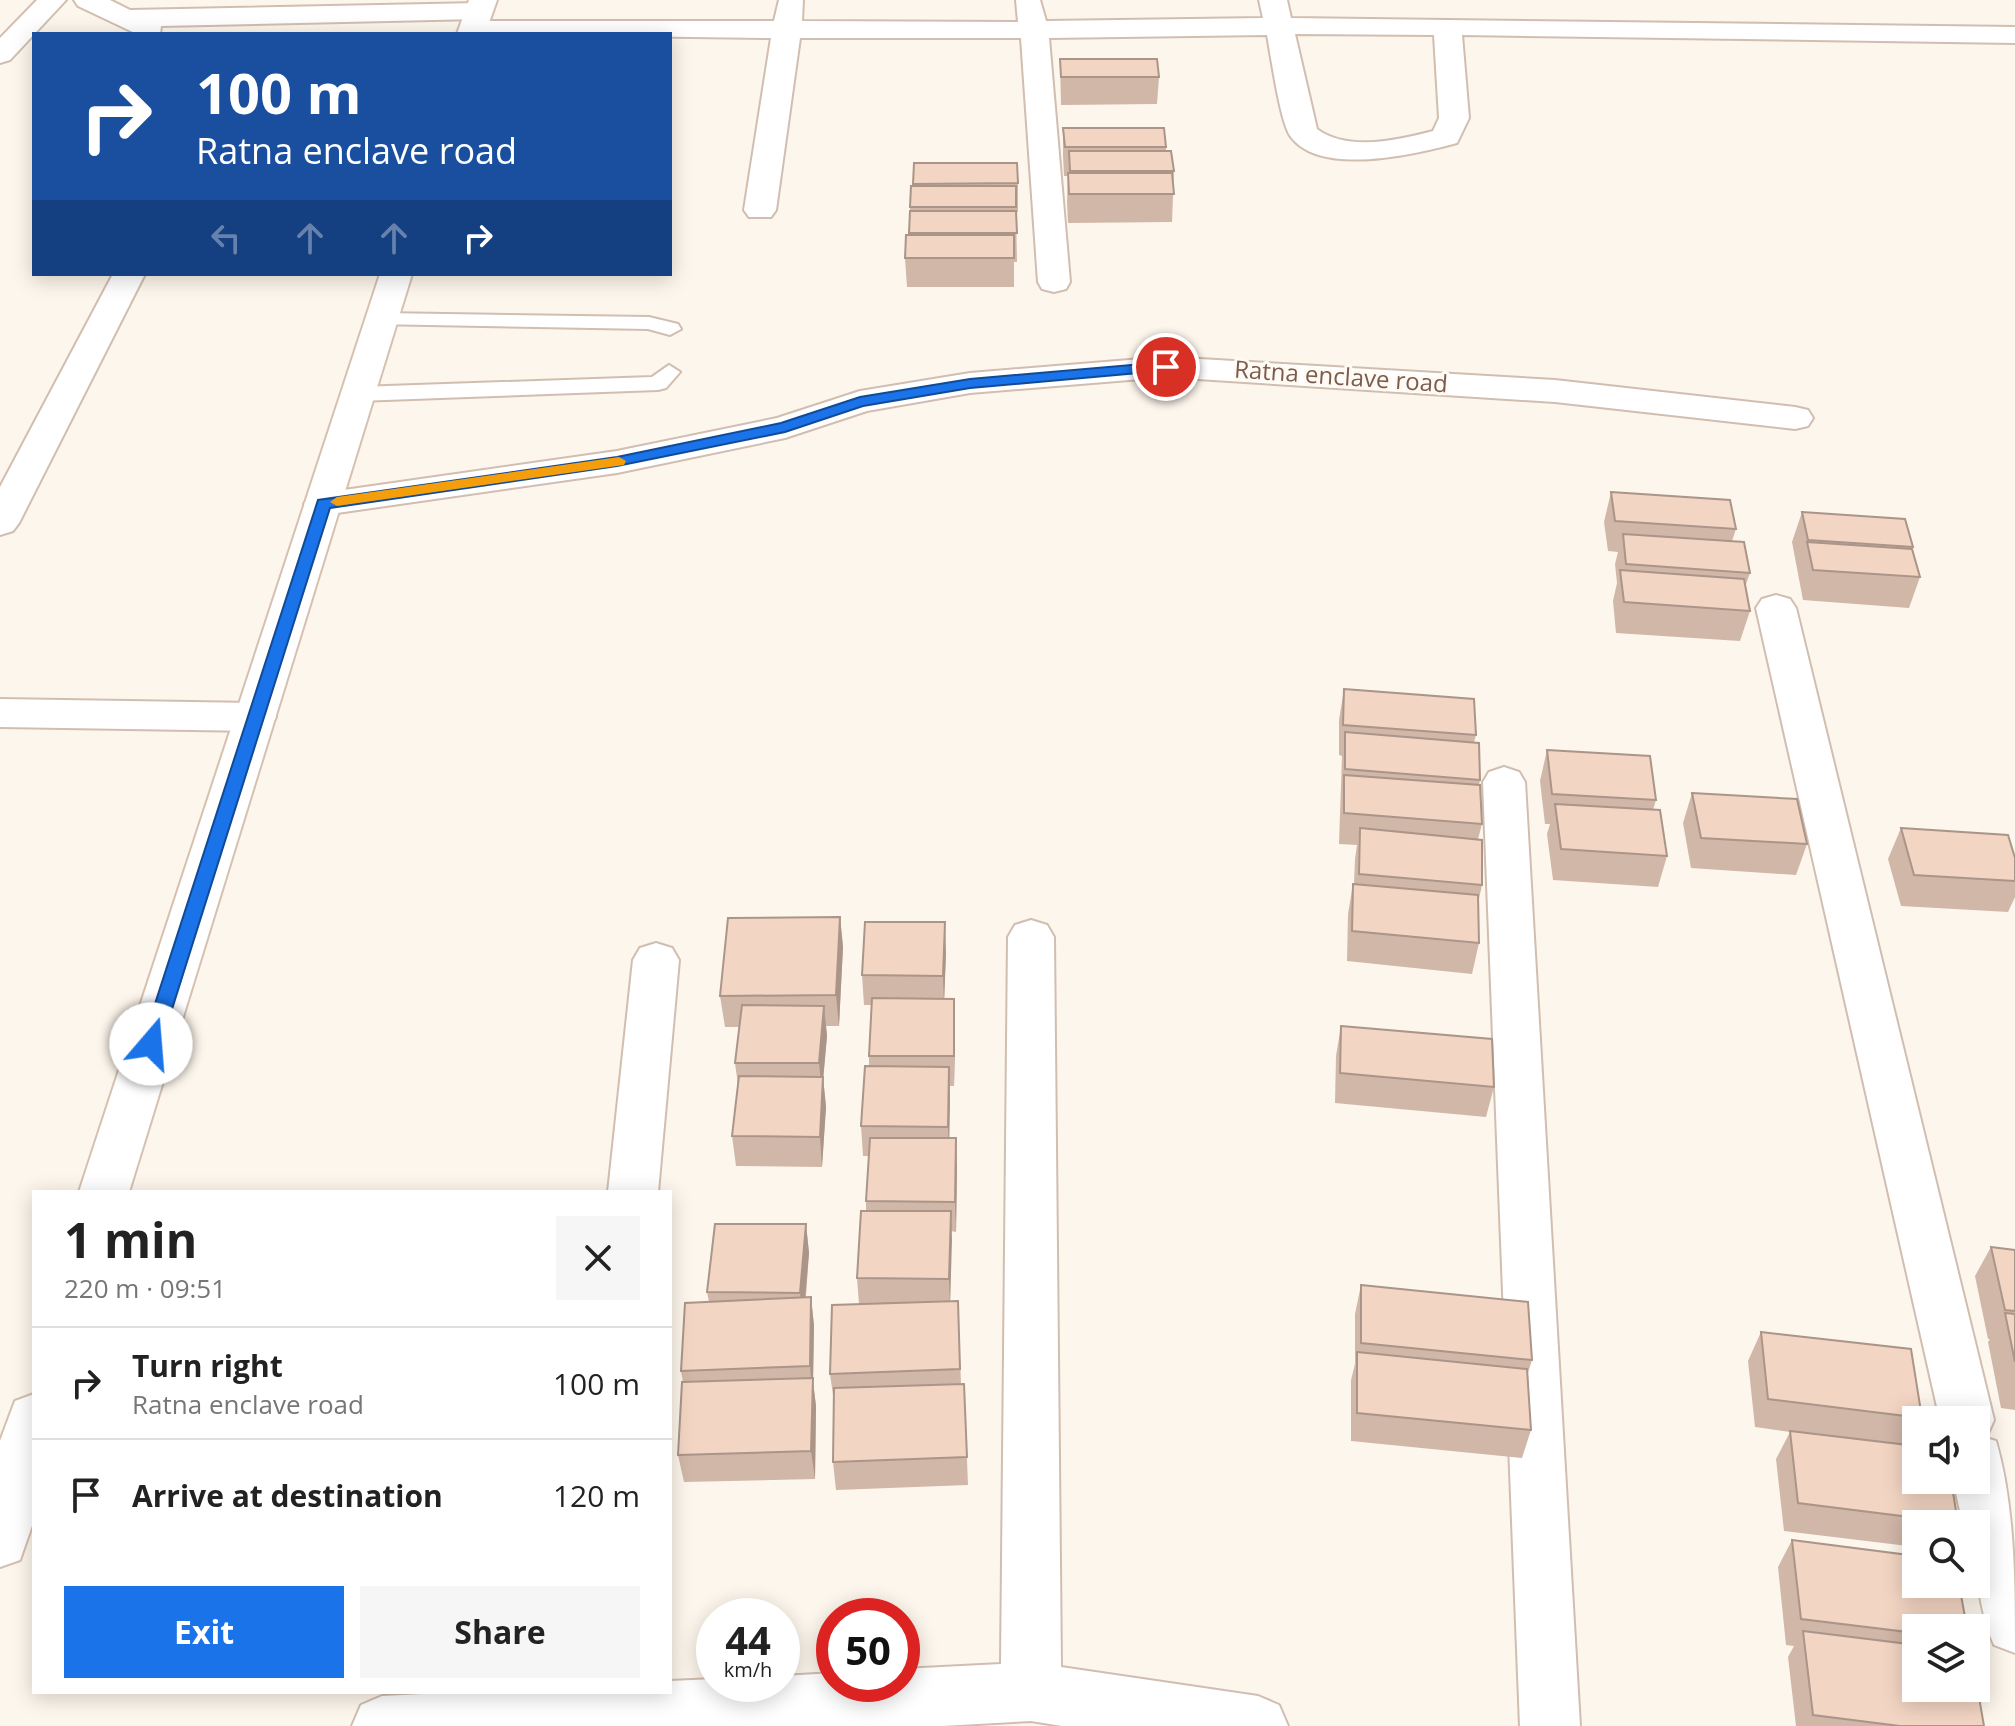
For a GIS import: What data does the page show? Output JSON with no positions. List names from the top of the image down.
{
  "streets": {
    "street": ["Ratna enclave road"]
  },
  "page": {
    "turn": ["100 m", "Ratna enclave road"],
    "heading": ["1 min", "220 m · 09:51"],
    "list": [
      {
        "name": "Turn right",
        "note": "Ratna enclave road",
        "value": "100 m"
      },
      {
        "name": "Arrive at destination",
        "value": "120 m"
      }
    ],
    "buttons": ["Exit", "Share"],
    "speed": "44 km/h",
    "limit": "50"
  }
}
